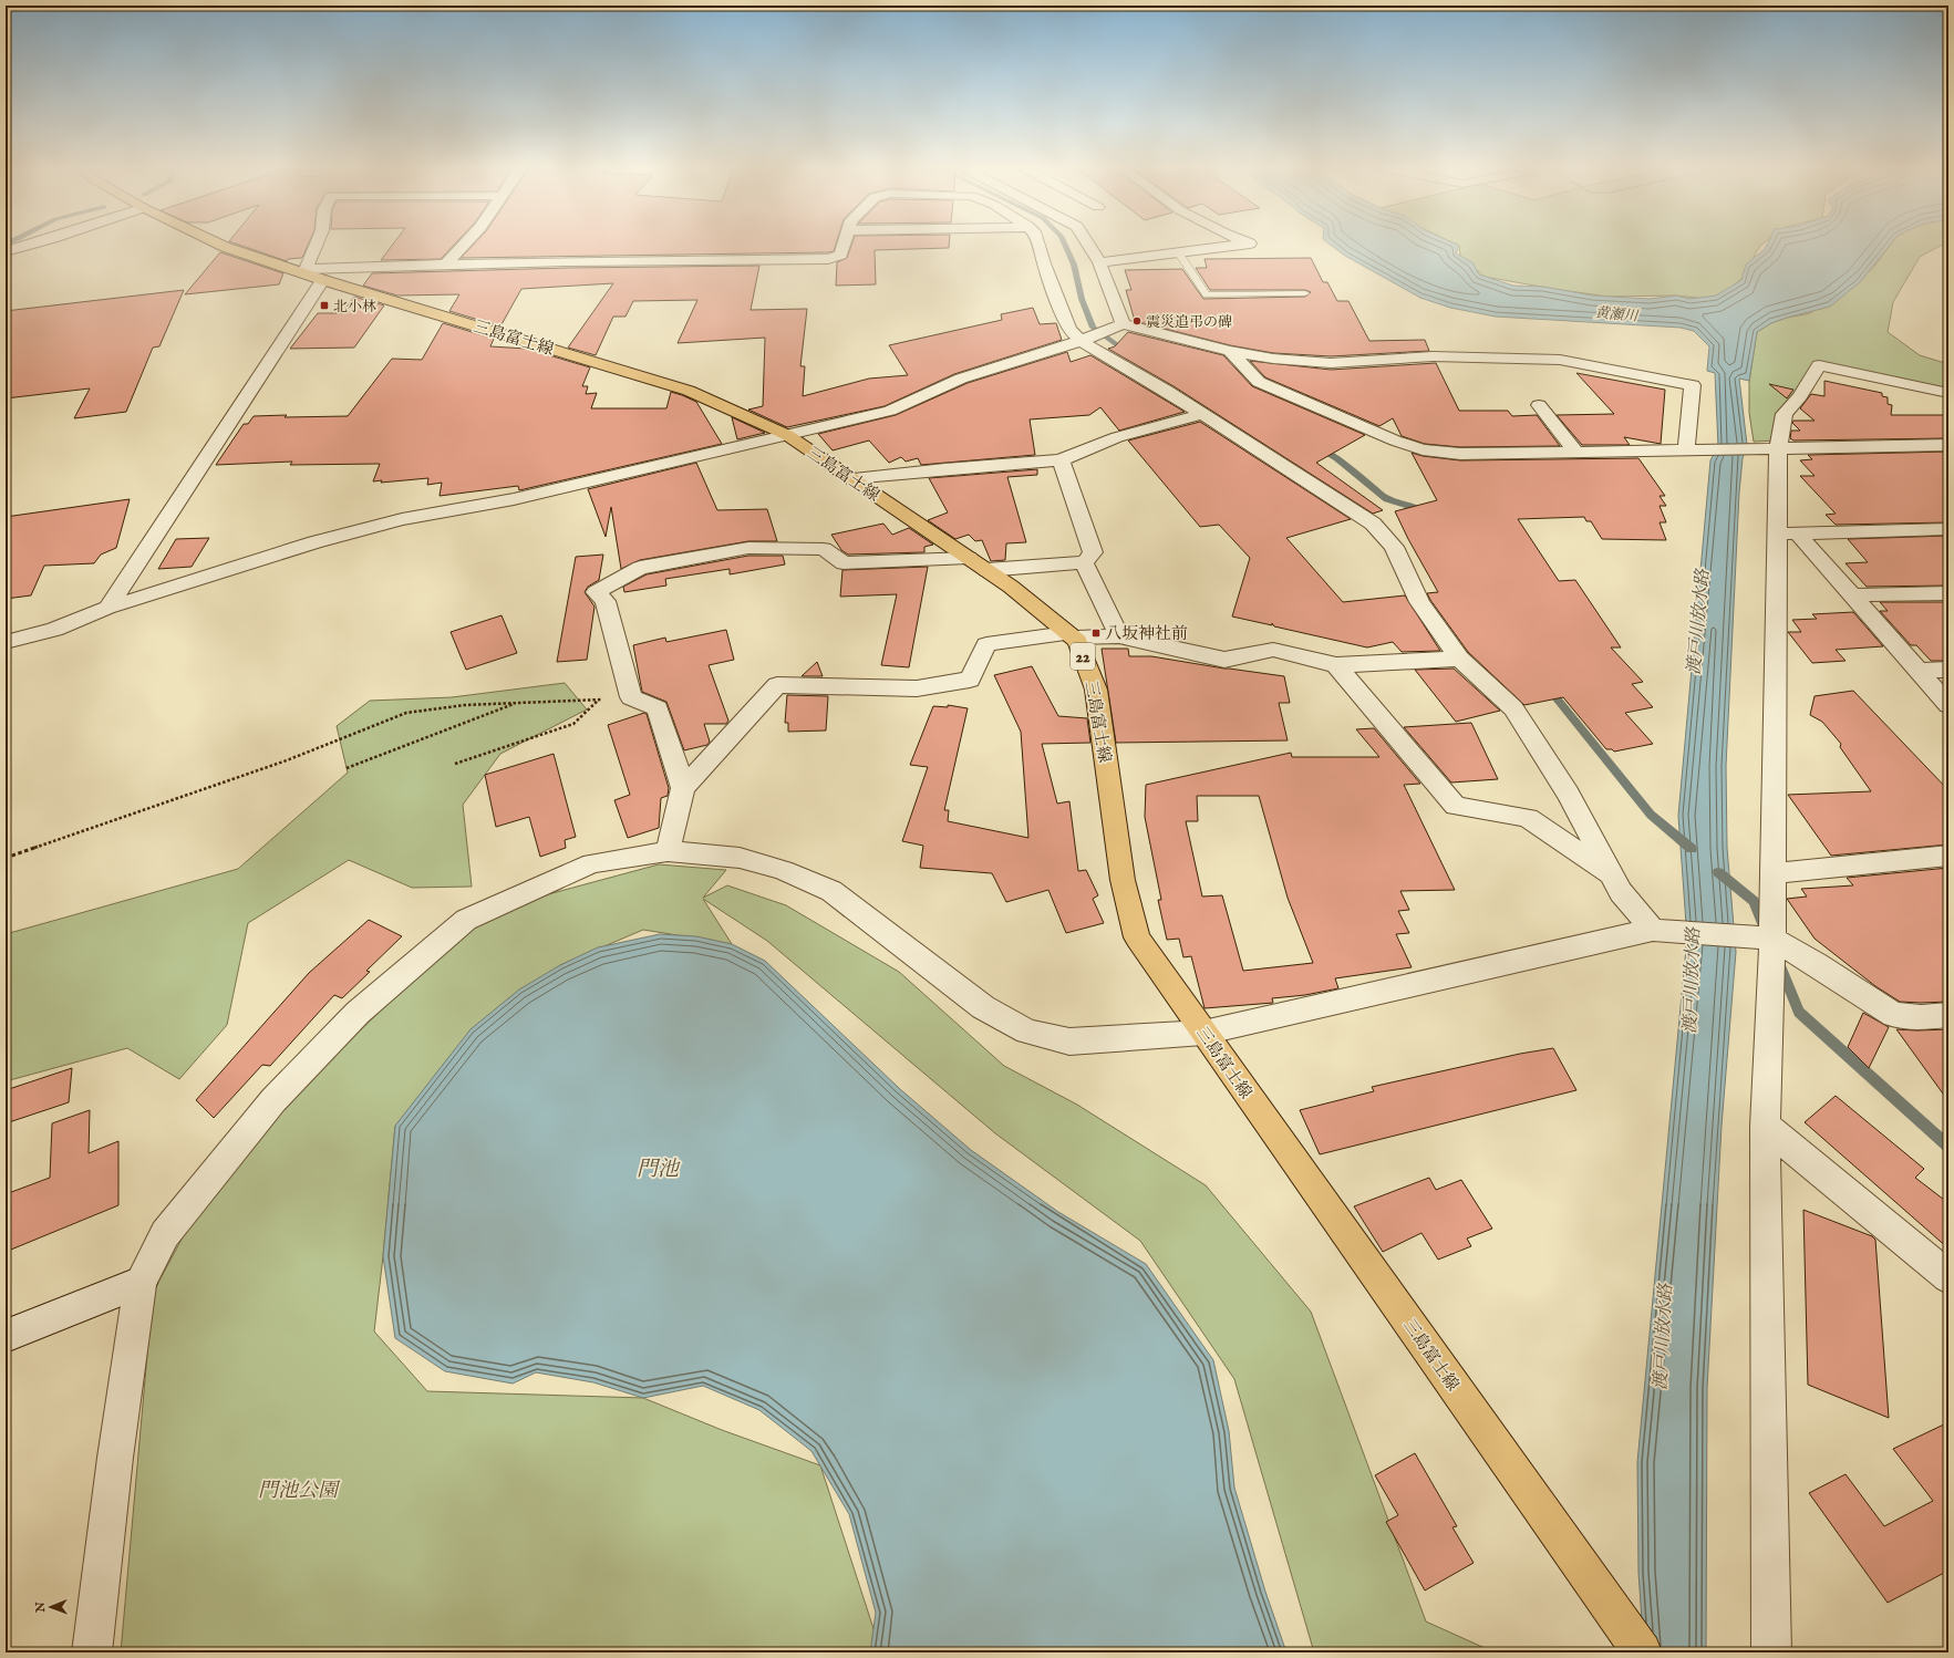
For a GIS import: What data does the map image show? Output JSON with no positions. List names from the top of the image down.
{
  "streets": {
    "main road": ["三島富士線", "22"]
  },
  "water": ["黄瀬川", "渡戸川放水路", "門池"],
  "parks": ["門池公園"],
  "places": {
    "transit": ["北小林", "八坂神社前"],
    "other": ["震災追弔の碑"]
  },
  "north": "left"
}
